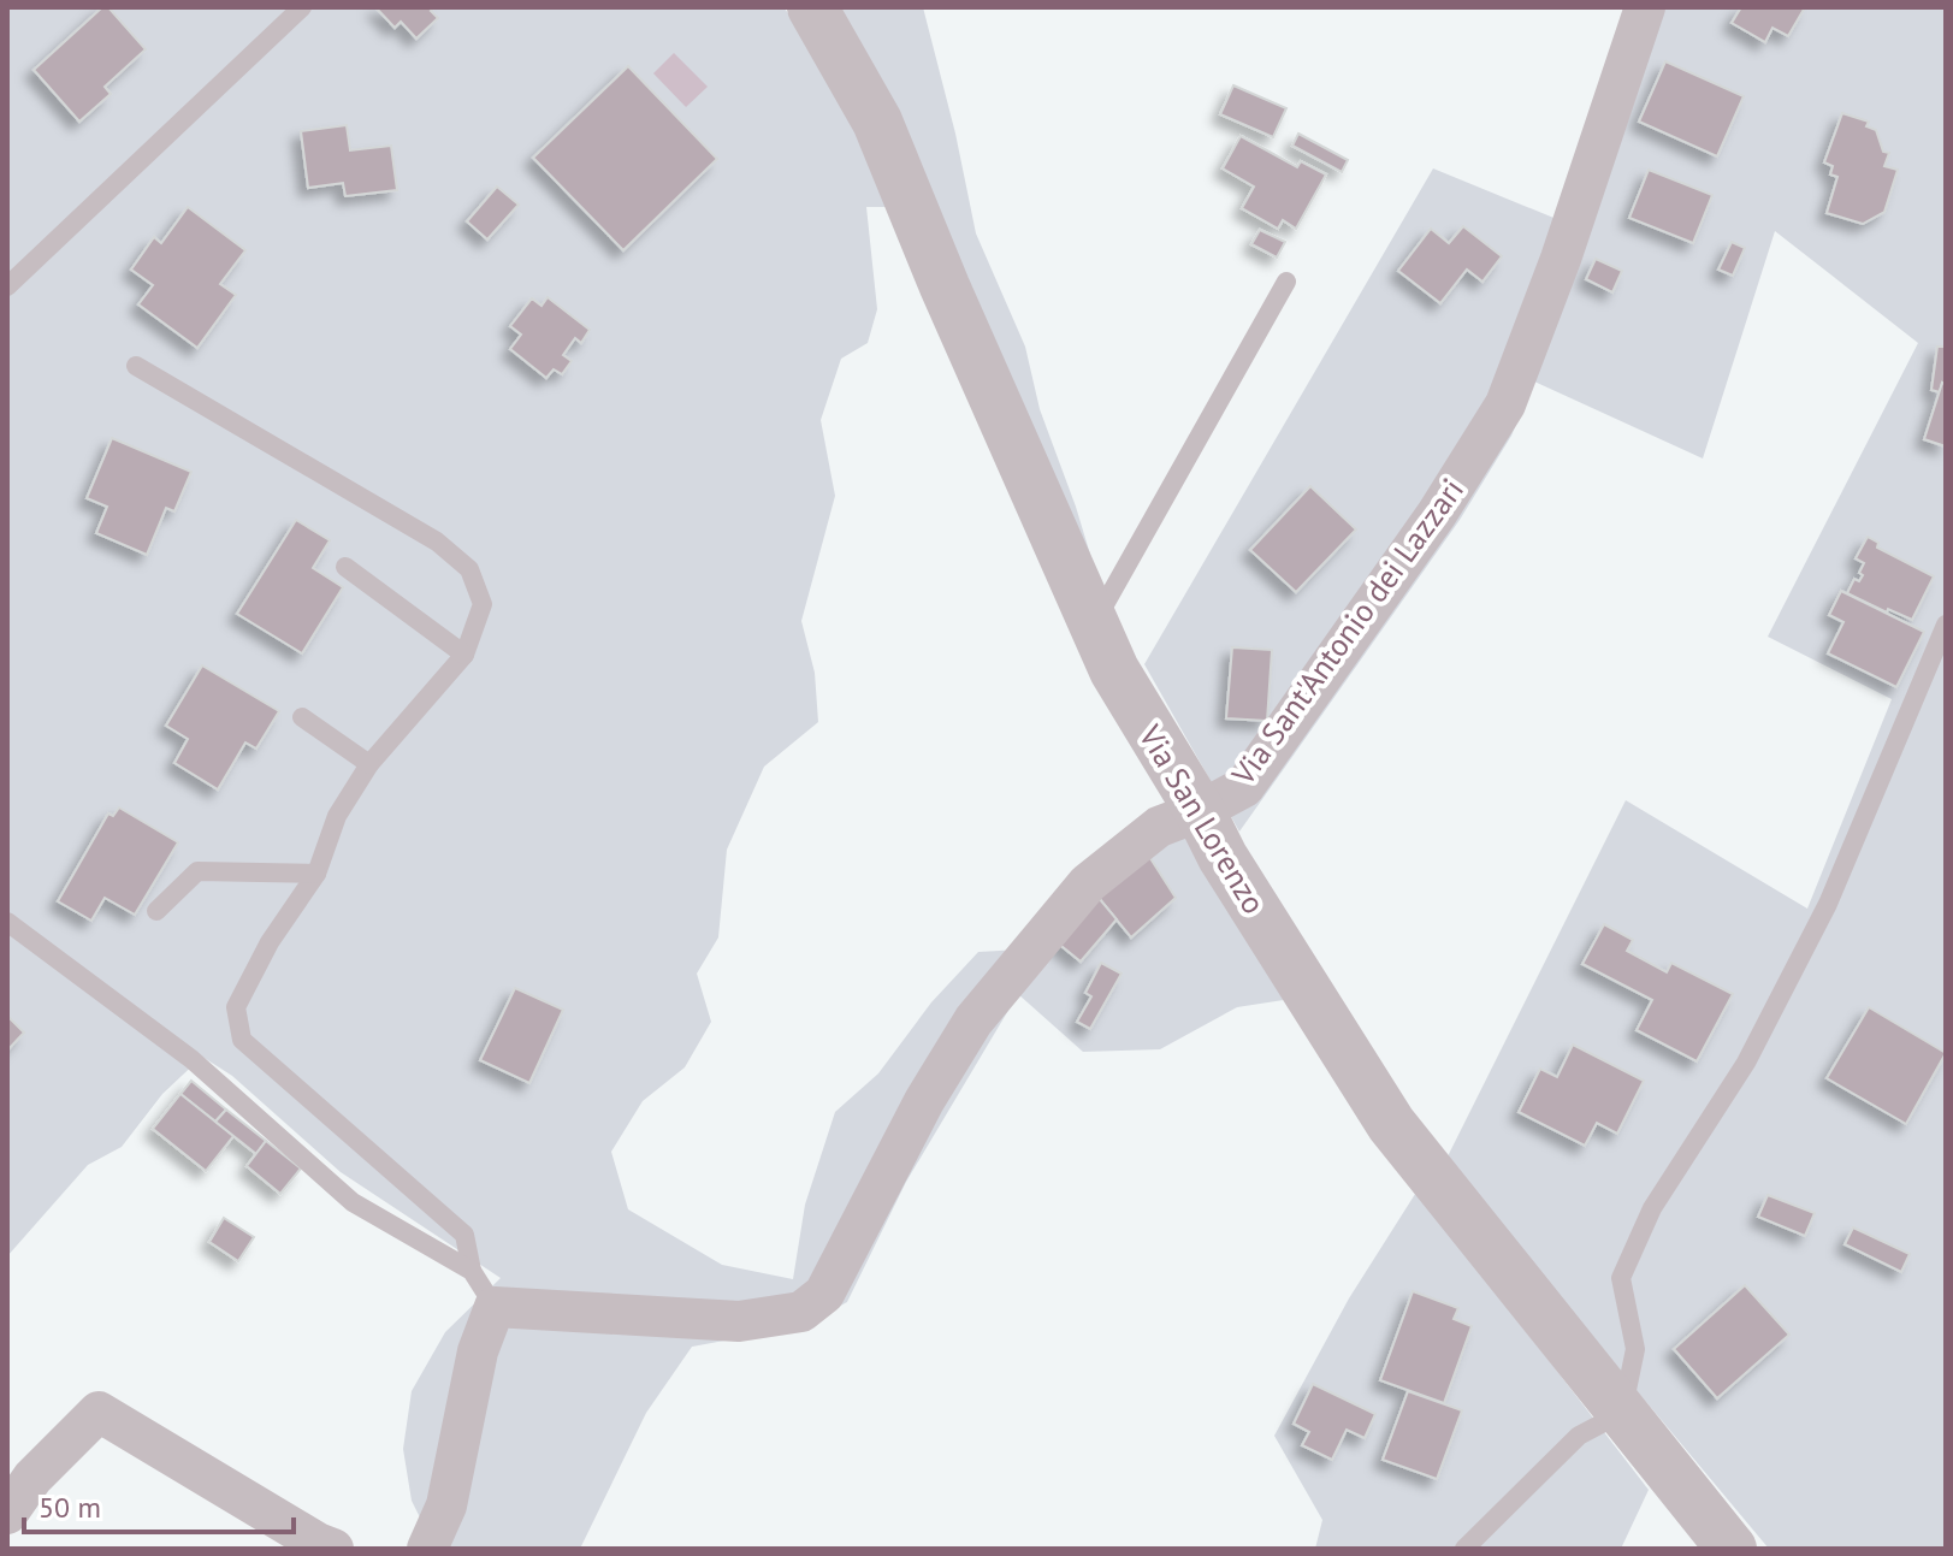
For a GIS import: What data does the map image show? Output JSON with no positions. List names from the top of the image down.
{
  "streets": {
    "street": ["Via Sant'Antonio dei Lazzari", "Via San Lorenzo"]
  },
  "crossings": [
    ["Via Sant'Antonio dei Lazzari", "Via San Lorenzo"]
  ],
  "scale_bar": "50 m"
}
